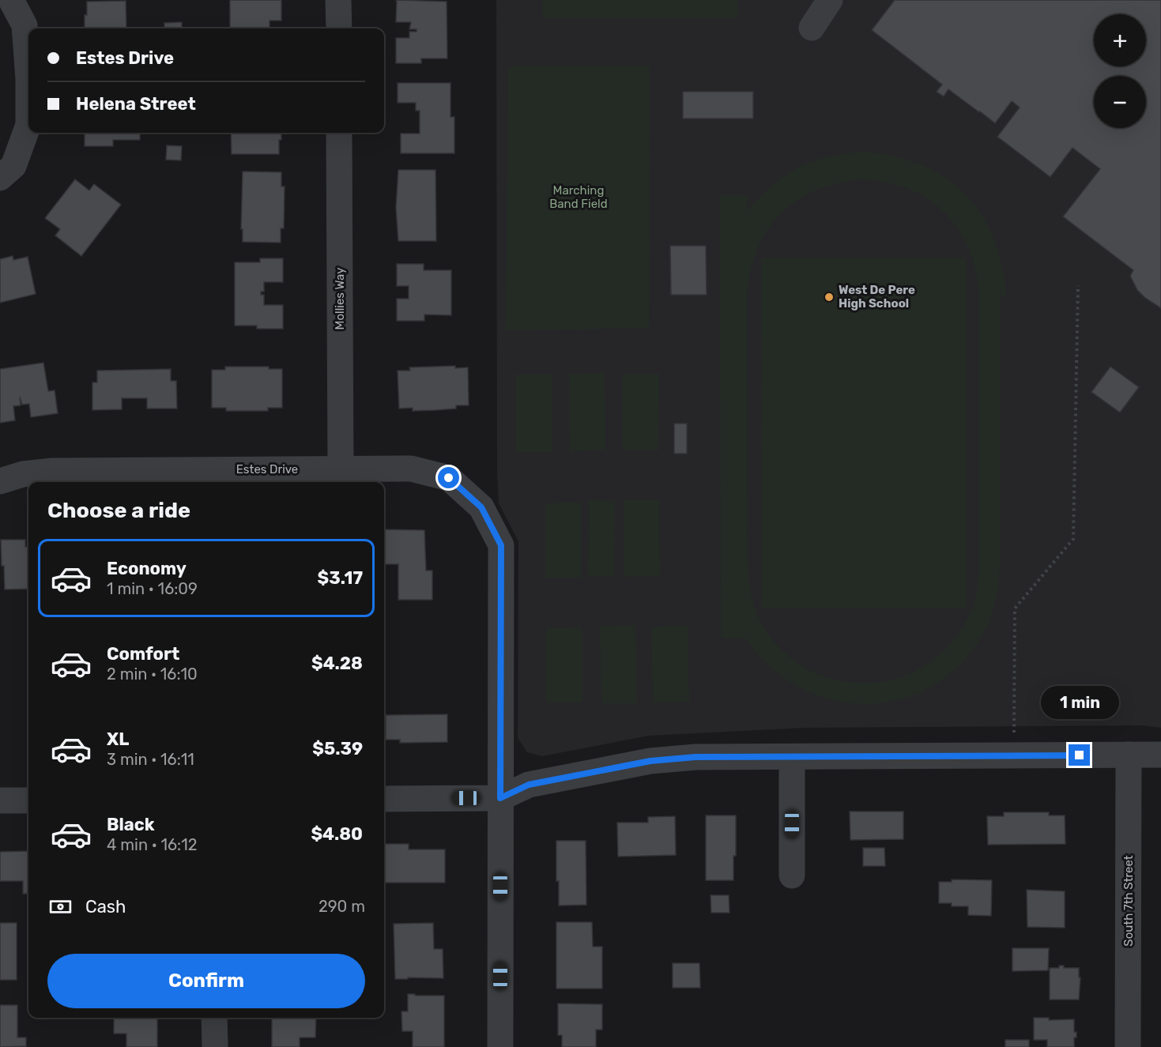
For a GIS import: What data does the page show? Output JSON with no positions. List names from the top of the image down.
{
  "streets": {
    "street": ["Mollies Way", "Estes Drive", "South 7th Street"]
  },
  "crossings": [
    ["Mollies Way", "Estes Drive"]
  ],
  "parks": ["Marching Band Field"],
  "places": ["West De Pere High School"],
  "page": {
    "map_buttons": ["+", "−"],
    "banner": ["Estes Drive", "Helena Street"],
    "heading": "Choose a ride",
    "list": [
      {
        "name": "Economy",
        "note": "1 min · 16:09",
        "value": "$3.17"
      },
      {
        "name": "Comfort",
        "note": "2 min · 16:10",
        "value": "$4.28"
      },
      {
        "name": "XL",
        "note": "3 min · 16:11",
        "value": "$5.39"
      },
      {
        "name": "Black",
        "note": "4 min · 16:12",
        "value": "$4.80"
      }
    ],
    "bubble": "1 min",
    "pay": ["Cash", "290 m"],
    "buttons": "Confirm"
  }
}
